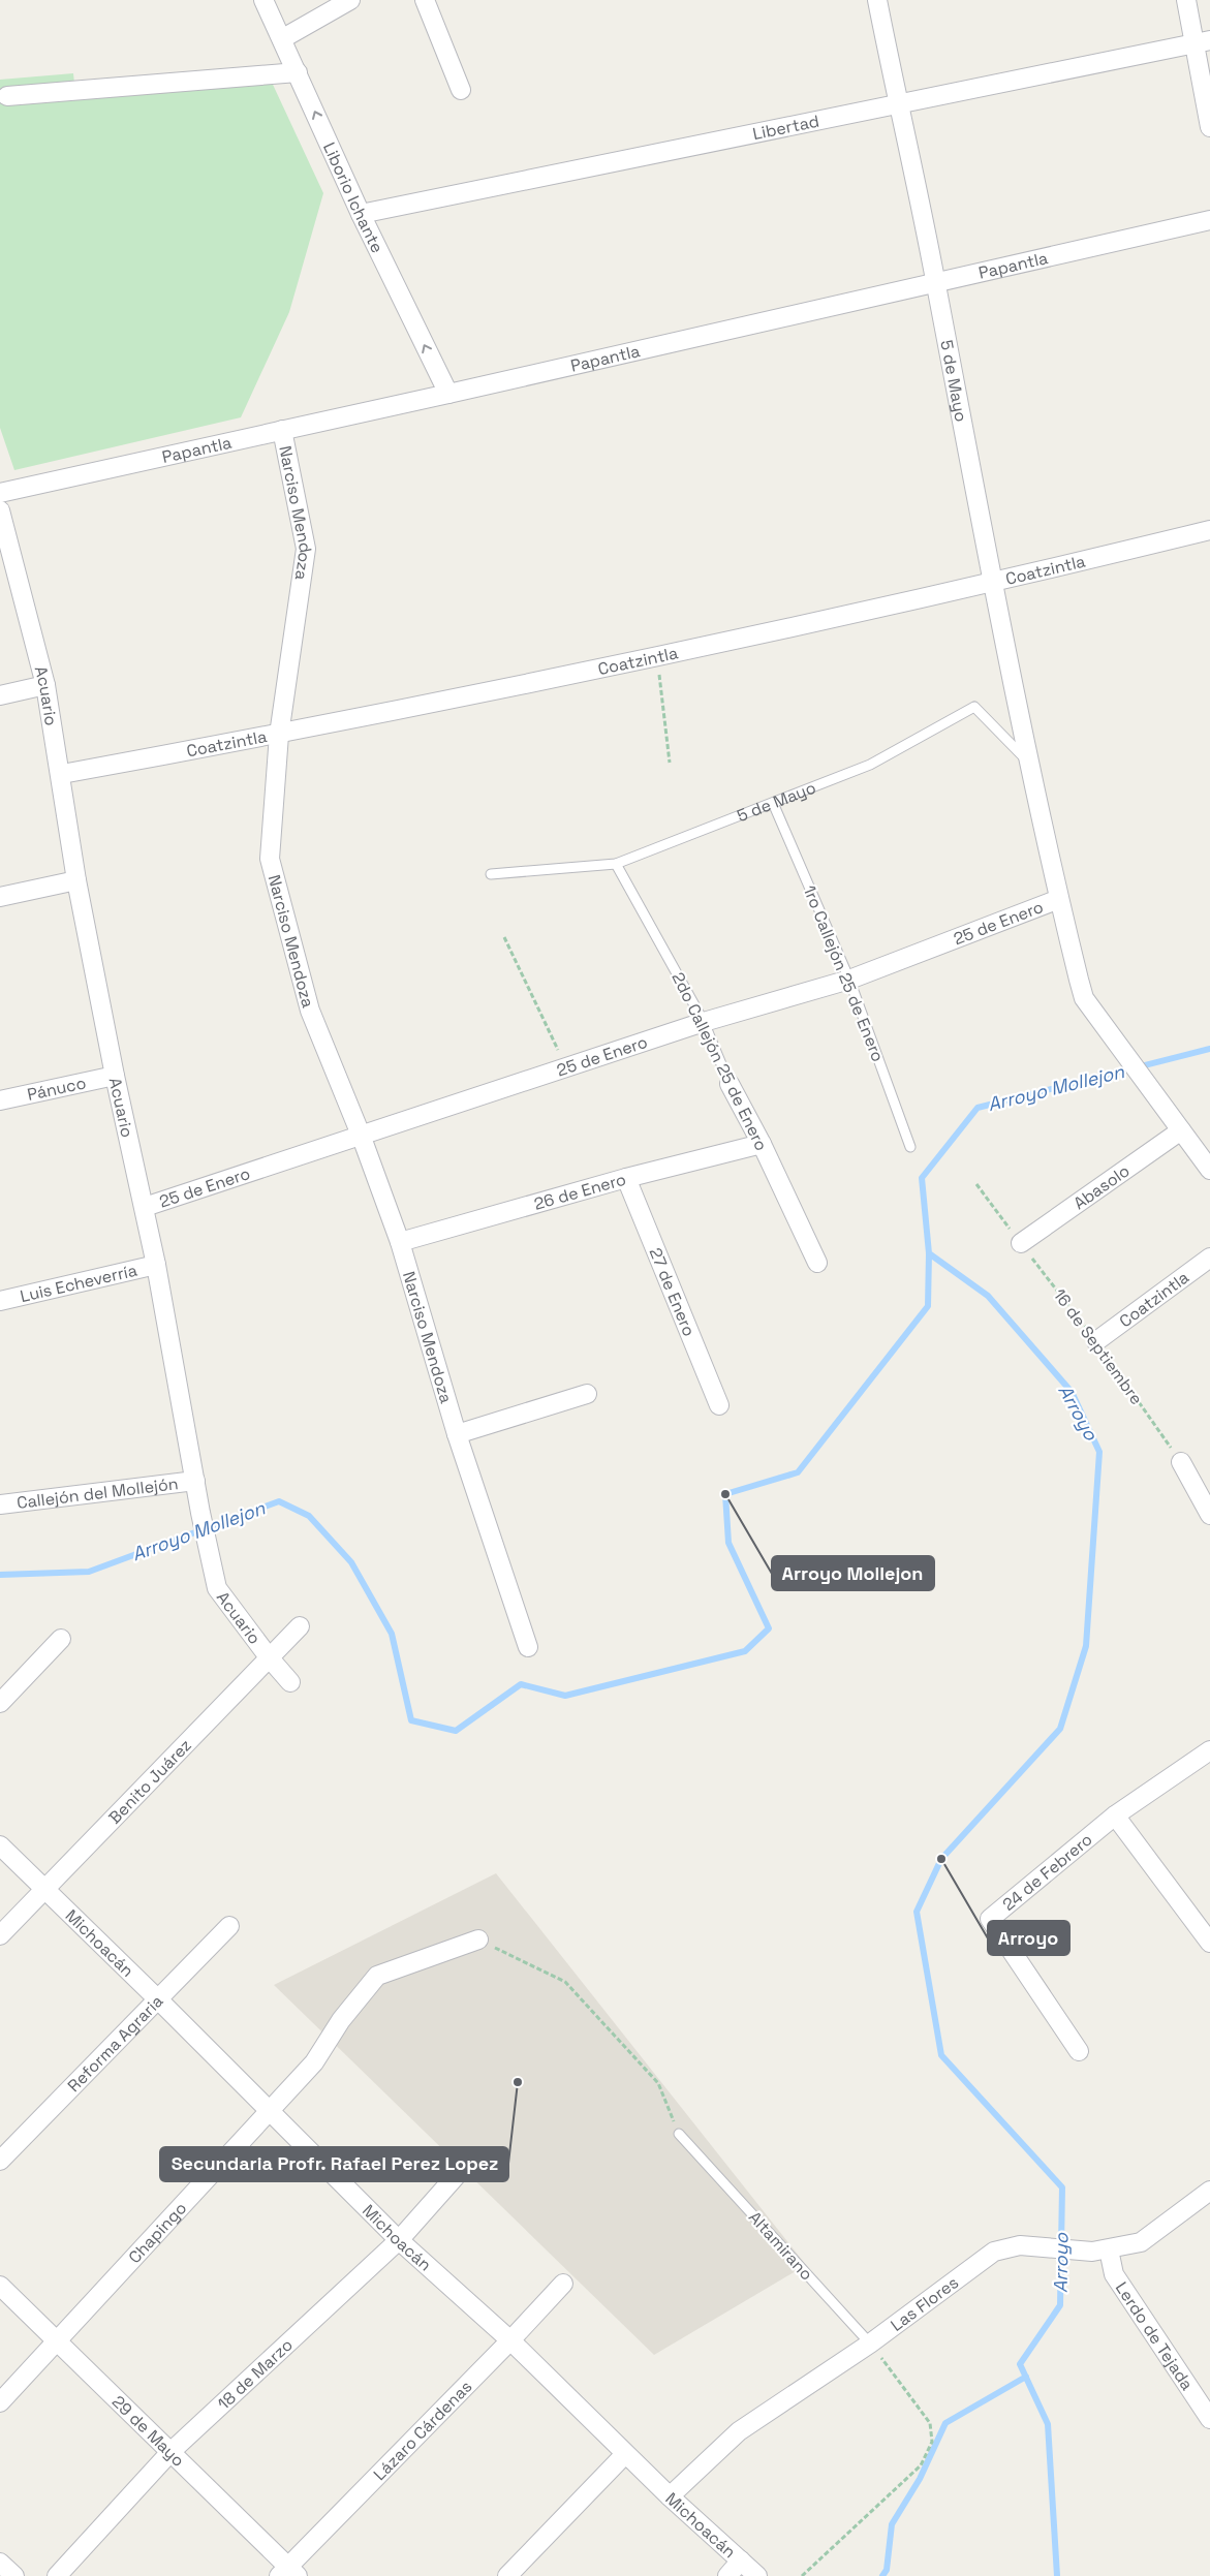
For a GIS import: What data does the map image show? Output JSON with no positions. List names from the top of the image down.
{
  "streets": {
    "street": [
      "Libertad",
      "Liborio Ichante",
      "Papantla",
      "5 de Mayo",
      "Narciso Mendoza",
      "Coatzintla",
      "Acuario",
      "25 de Enero",
      "2do Callejón 25 de Enero",
      "Pánuco",
      "Abasolo",
      "26 de Enero",
      "Luis Echeverría",
      "27 de Enero",
      "Callejón del Mollejón",
      "Benito Juárez",
      "24 de Febrero",
      "Michoacán",
      "Reforma Agraria",
      "Chapingo",
      "Las Flores",
      "Lerdo de Tejada",
      "18 de Marzo",
      "Lázaro Cárdenas",
      "29 de Mayo"
    ],
    "lane": ["1ro Callejón 25 de Enero", "Altamirano"],
    "path": ["16 de Septiembre"]
  },
  "crossings": [
    ["Libertad", "Liborio Ichante"],
    ["Libertad", "5 de Mayo"],
    ["Liborio Ichante", "Papantla"],
    ["Papantla", "5 de Mayo"],
    ["Papantla", "Narciso Mendoza"],
    ["5 de Mayo", "Coatzintla"],
    ["5 de Mayo", "25 de Enero"],
    ["5 de Mayo", "1ro Callejón 25 de Enero"],
    ["5 de Mayo", "2do Callejón 25 de Enero"],
    ["5 de Mayo", "Abasolo"],
    ["Narciso Mendoza", "Coatzintla"],
    ["Narciso Mendoza", "25 de Enero"],
    ["Narciso Mendoza", "26 de Enero"],
    ["Coatzintla", "Acuario"],
    ["Coatzintla", "16 de Septiembre"],
    ["Acuario", "25 de Enero"],
    ["Acuario", "Pánuco"],
    ["Acuario", "Luis Echeverría"],
    ["Acuario", "Callejón del Mollejón"],
    ["Acuario", "Benito Juárez"],
    ["25 de Enero", "1ro Callejón 25 de Enero"],
    ["25 de Enero", "2do Callejón 25 de Enero"],
    ["2do Callejón 25 de Enero", "26 de Enero"],
    ["Abasolo", "16 de Septiembre"],
    ["26 de Enero", "27 de Enero"],
    ["Benito Juárez", "Michoacán"],
    ["Michoacán", "Reforma Agraria"],
    ["Michoacán", "Chapingo"],
    ["Michoacán", "Las Flores"],
    ["Michoacán", "18 de Marzo"],
    ["Michoacán", "Lázaro Cárdenas"],
    ["Chapingo", "29 de Mayo"],
    ["Altamirano", "Las Flores"],
    ["Las Flores", "Lerdo de Tejada"],
    ["18 de Marzo", "29 de Mayo"],
    ["Lázaro Cárdenas", "29 de Mayo"]
  ],
  "one_way": ["Liborio Ichante"],
  "water": ["Arroyo Mollejon", "Arroyo"],
  "places": ["Arroyo Mollejon", "Arroyo", "Secundaria Profr. Rafael Perez Lopez"]
}
